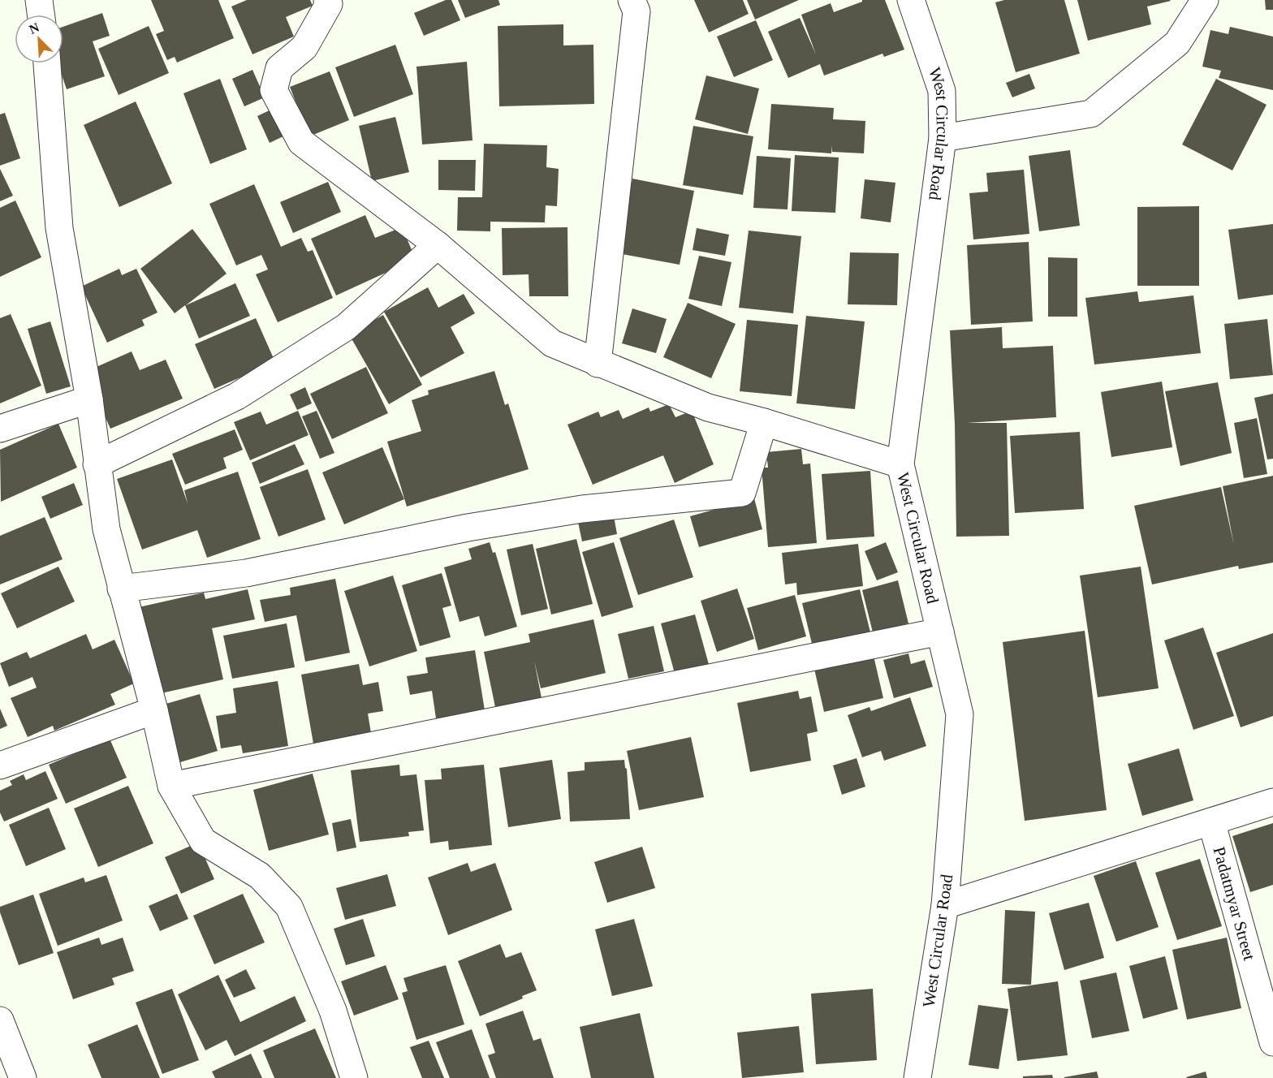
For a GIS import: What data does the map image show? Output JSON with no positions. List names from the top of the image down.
{
  "streets": {
    "street": ["West Circular Road", "Padatmyar Street"]
  },
  "north": "top left"
}
